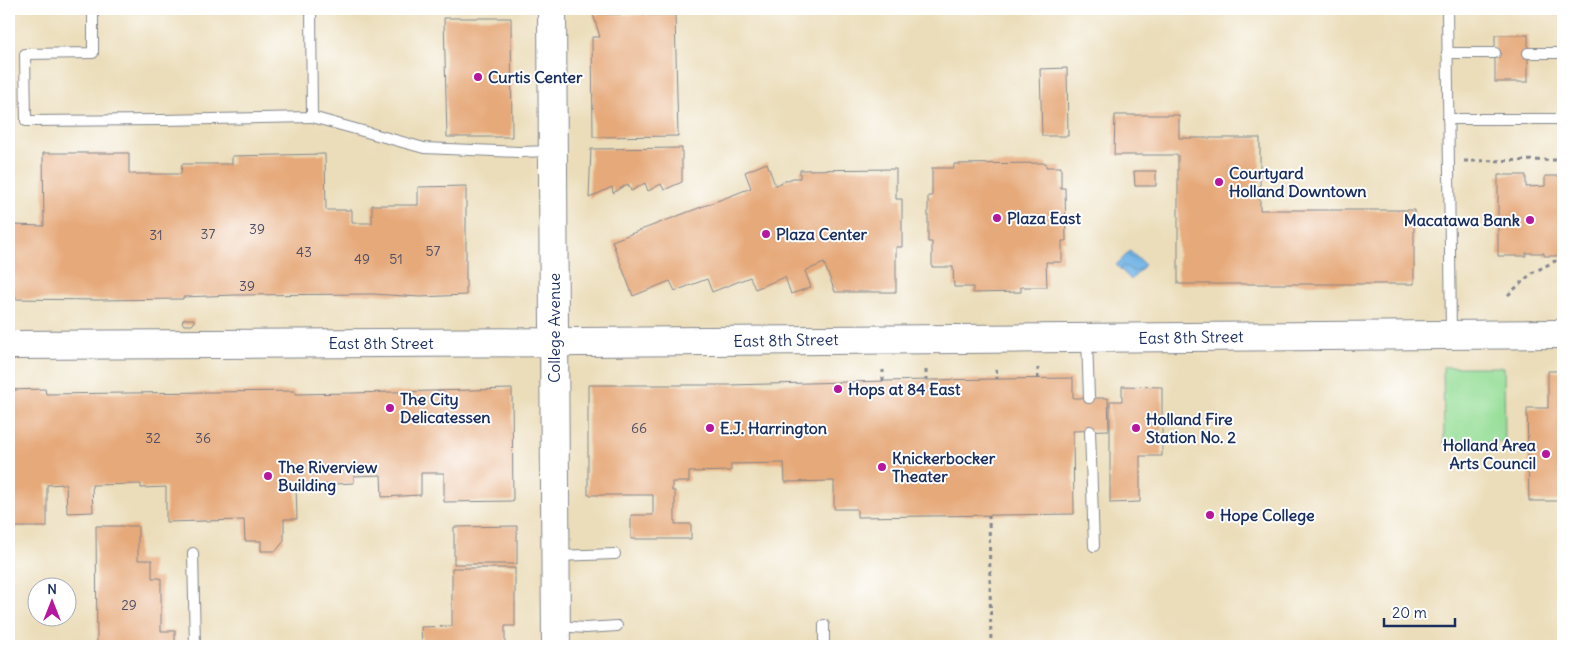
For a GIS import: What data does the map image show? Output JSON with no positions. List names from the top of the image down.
{
  "streets": {
    "main road": ["College Avenue", "East 8th Street"]
  },
  "crossings": [
    ["College Avenue", "East 8th Street"]
  ],
  "places": [
    "Curtis Center",
    "Courtyard Holland Downtown",
    "Plaza East",
    "Macatawa Bank",
    "Plaza Center",
    "Hops at 84 East",
    "The City Delicatessen",
    "E.J. Harrington",
    "Holland Fire Station No. 2",
    "Holland Area Arts Council",
    "Knickerbocker Theater",
    "The Riverview Building",
    "Hope College"
  ],
  "house_numbers": [
    "39",
    "37",
    "31",
    "57",
    "43",
    "49",
    "51",
    "39",
    "66",
    "32",
    "36",
    "29"
  ],
  "scale_bar": "20 m",
  "north": "top"
}
